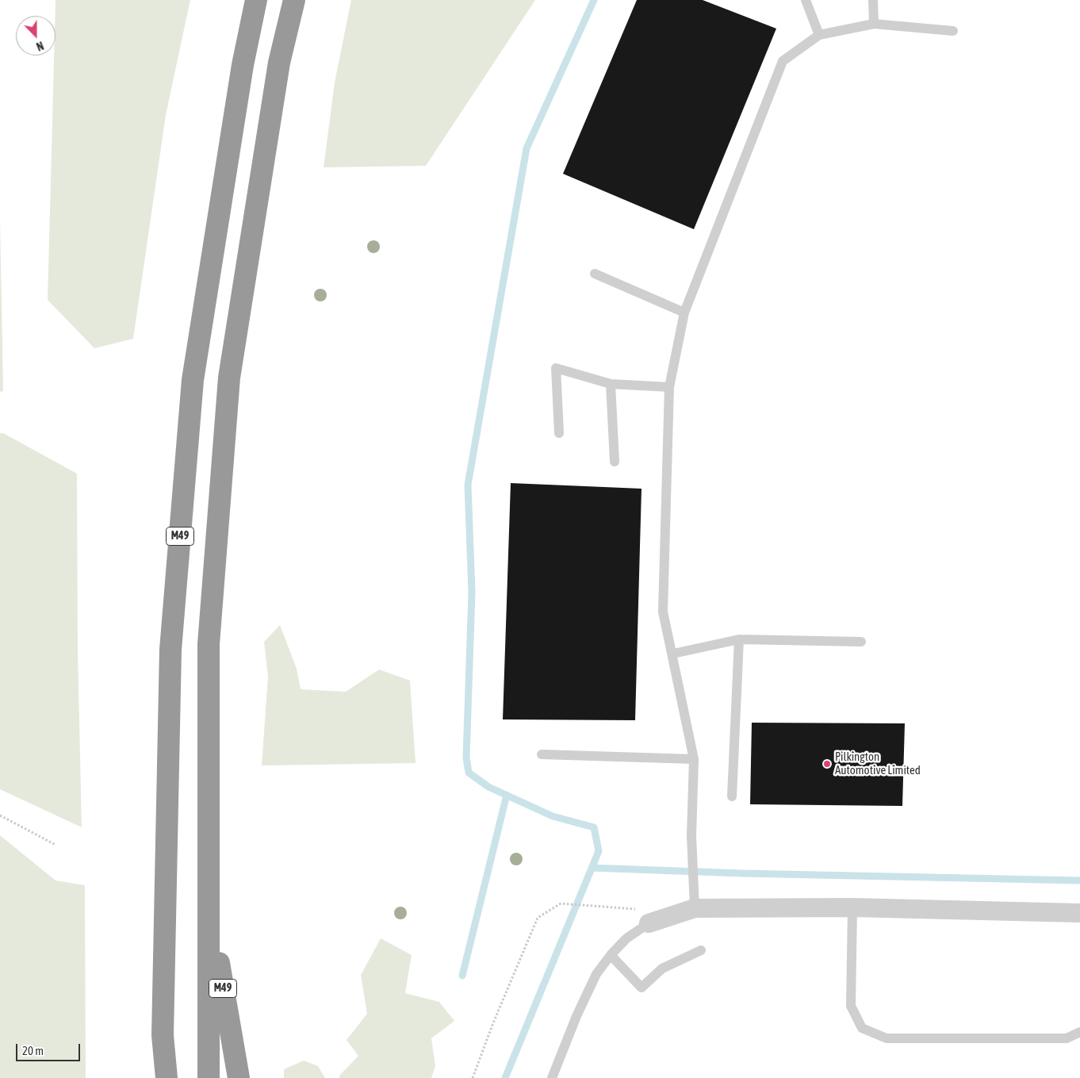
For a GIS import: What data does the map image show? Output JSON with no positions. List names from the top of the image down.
{
  "streets": {
    "highway": ["M49"]
  },
  "places": ["Pilkington Automotive Limited"],
  "scale_bar": "20 m",
  "north": "bottom"
}
